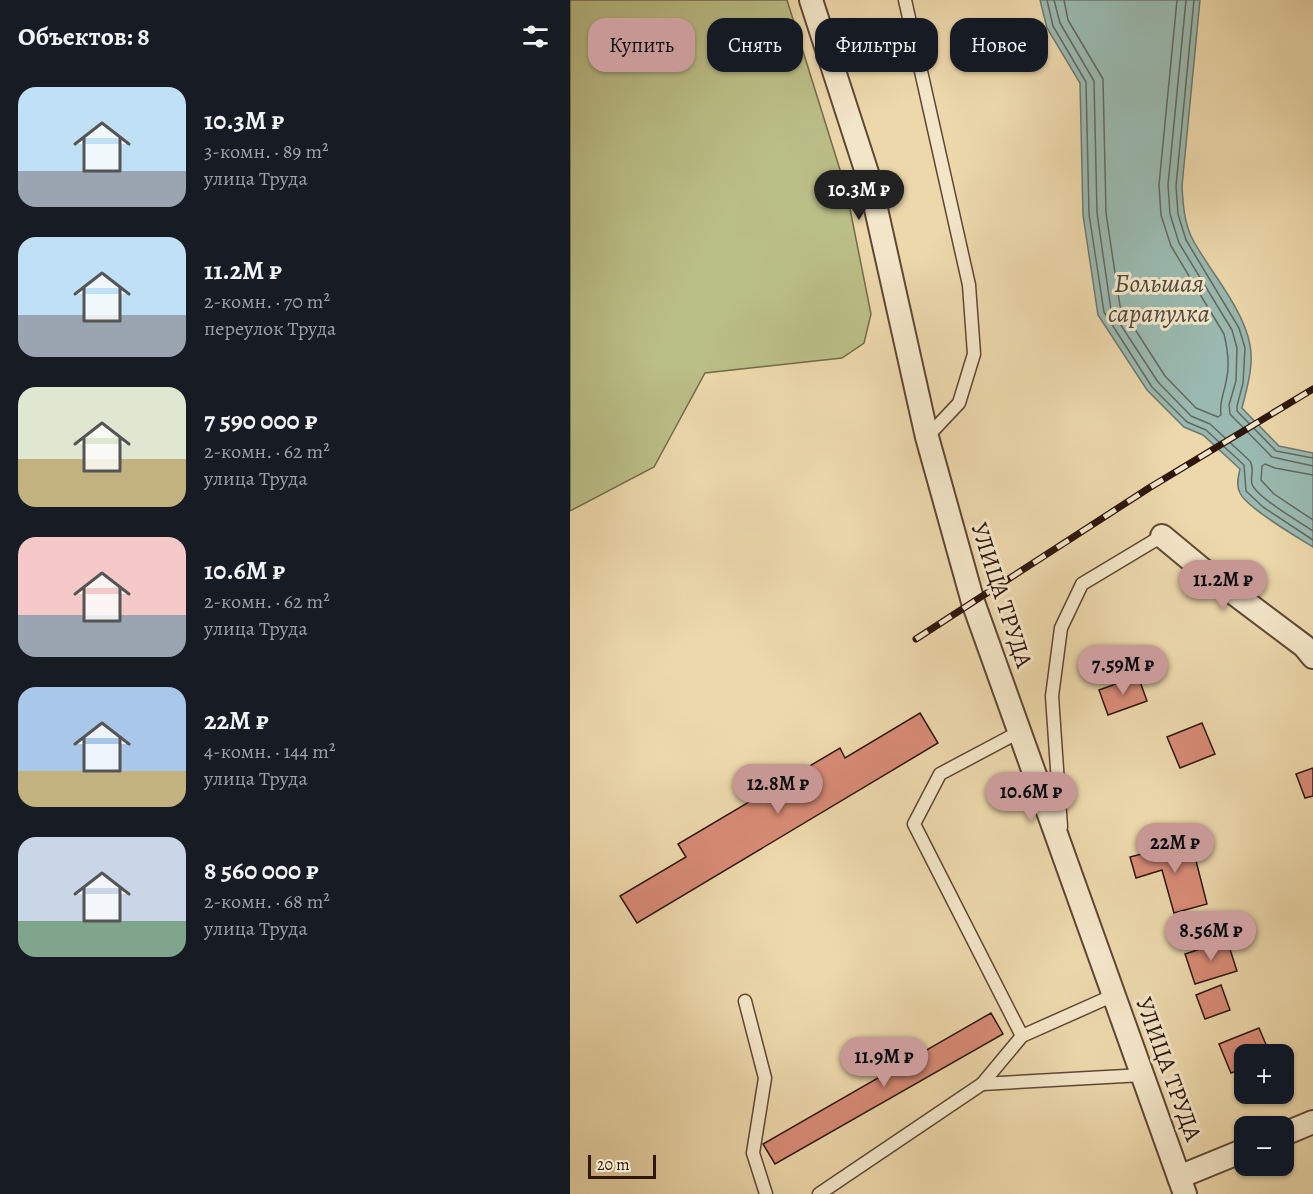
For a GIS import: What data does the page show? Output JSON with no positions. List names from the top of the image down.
{
  "streets": {
    "street": ["УЛИЦА ТРУДА"]
  },
  "water": ["Большая сарапулка"],
  "scale_bar": "20 m",
  "page": {
    "heading": "Объектов: 8",
    "chip": [
      "Купить",
      "Снять",
      "Фильтры",
      "Новое"
    ],
    "list": [
      {
        "name": "10.3M ₽",
        "note": "3-комн. · 89 m² · улица Труда"
      },
      {
        "name": "11.2M ₽",
        "note": "2-комн. · 70 m² · переулок Труда"
      },
      {
        "name": "7 590 000 ₽",
        "note": "2-комн. · 62 m² · улица Труда"
      },
      {
        "name": "10.6M ₽",
        "note": "2-комн. · 62 m² · улица Труда"
      },
      {
        "name": "22M ₽",
        "note": "4-комн. · 144 m² · улица Труда"
      },
      {
        "name": "8 560 000 ₽",
        "note": "2-комн. · 68 m² · улица Труда"
      }
    ],
    "price": [
      "10.3M ₽",
      "11.2M ₽",
      "7.59M ₽",
      "12.8M ₽",
      "10.6M ₽",
      "22M ₽",
      "8.56M ₽",
      "11.9M ₽"
    ],
    "map_buttons": ["+", "−"],
    "scale": "20 m"
  }
}
